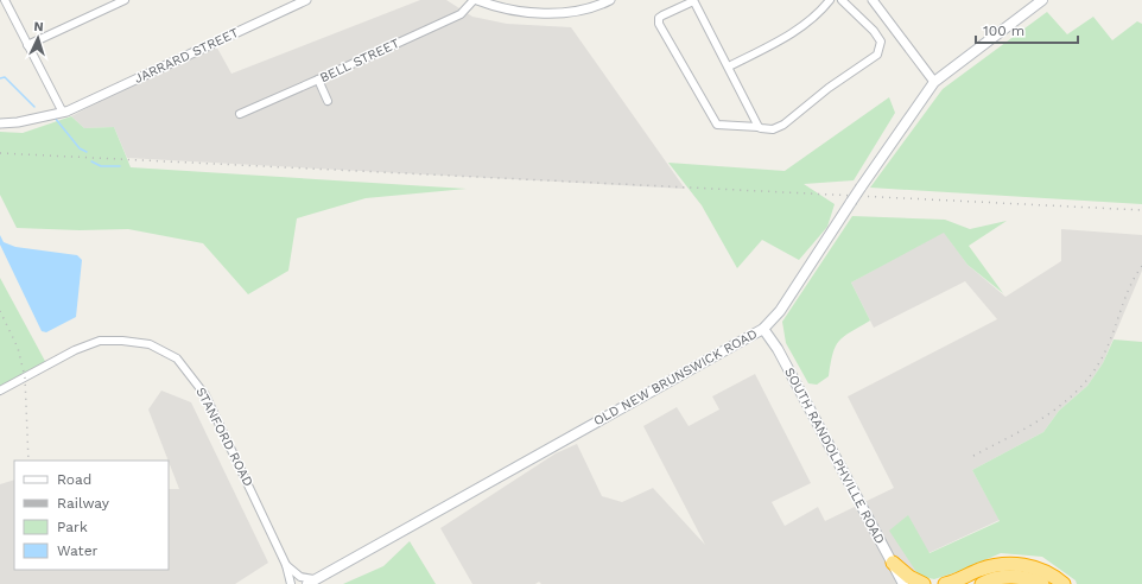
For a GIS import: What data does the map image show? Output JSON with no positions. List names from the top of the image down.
{
  "streets": {
    "main road": ["OLD NEW BRUNSWICK ROAD", "SOUTH RANDOLPHVILLE ROAD"],
    "street": ["JARRARD STREET", "BELL STREET", "STANFORD ROAD"]
  },
  "crossings": [
    ["OLD NEW BRUNSWICK ROAD", "SOUTH RANDOLPHVILLE ROAD"]
  ],
  "legend": [
    "Road",
    "Railway",
    "Park",
    "Water"
  ],
  "scale_bar": "100 m",
  "north": "top"
}
